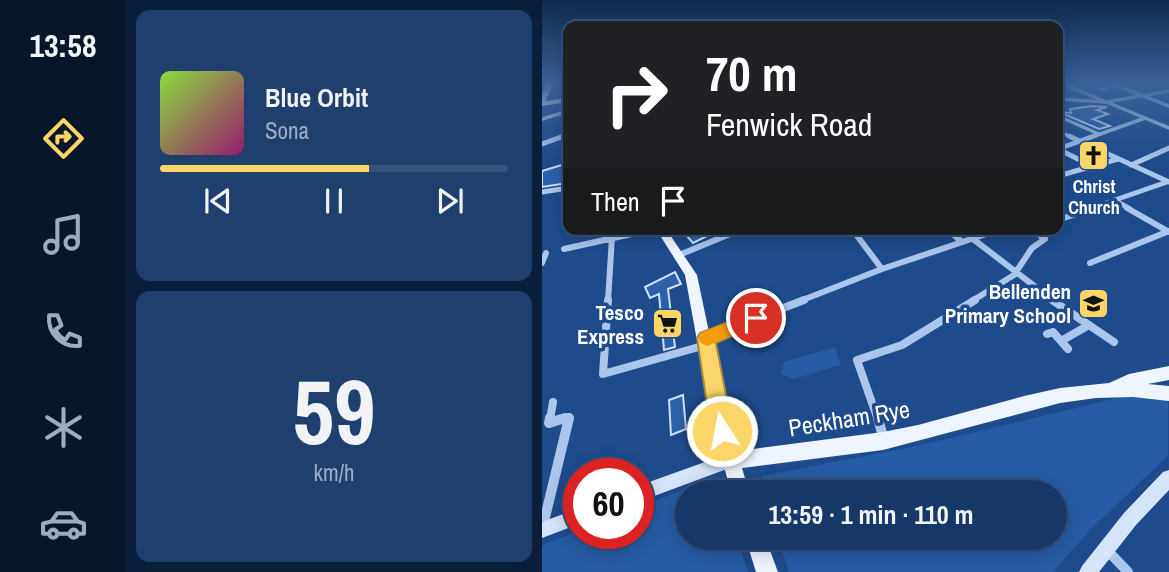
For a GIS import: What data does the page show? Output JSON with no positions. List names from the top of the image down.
{
  "streets": {
    "main road": ["Peckham Rye"]
  },
  "places": {
    "church": ["Christ Church"],
    "school or university": ["Bellenden Primary School"],
    "supermarket": ["Tesco Express"]
  },
  "page": {
    "tabs": "13:58",
    "turn": ["70 m", "Fenwick Road"],
    "song": ["Blue Orbit", "Sona"],
    "then": "Then",
    "tile": ["59", "km/h"],
    "limit": "60",
    "trip": "13:59 · 1 min · 110 m"
  }
}
